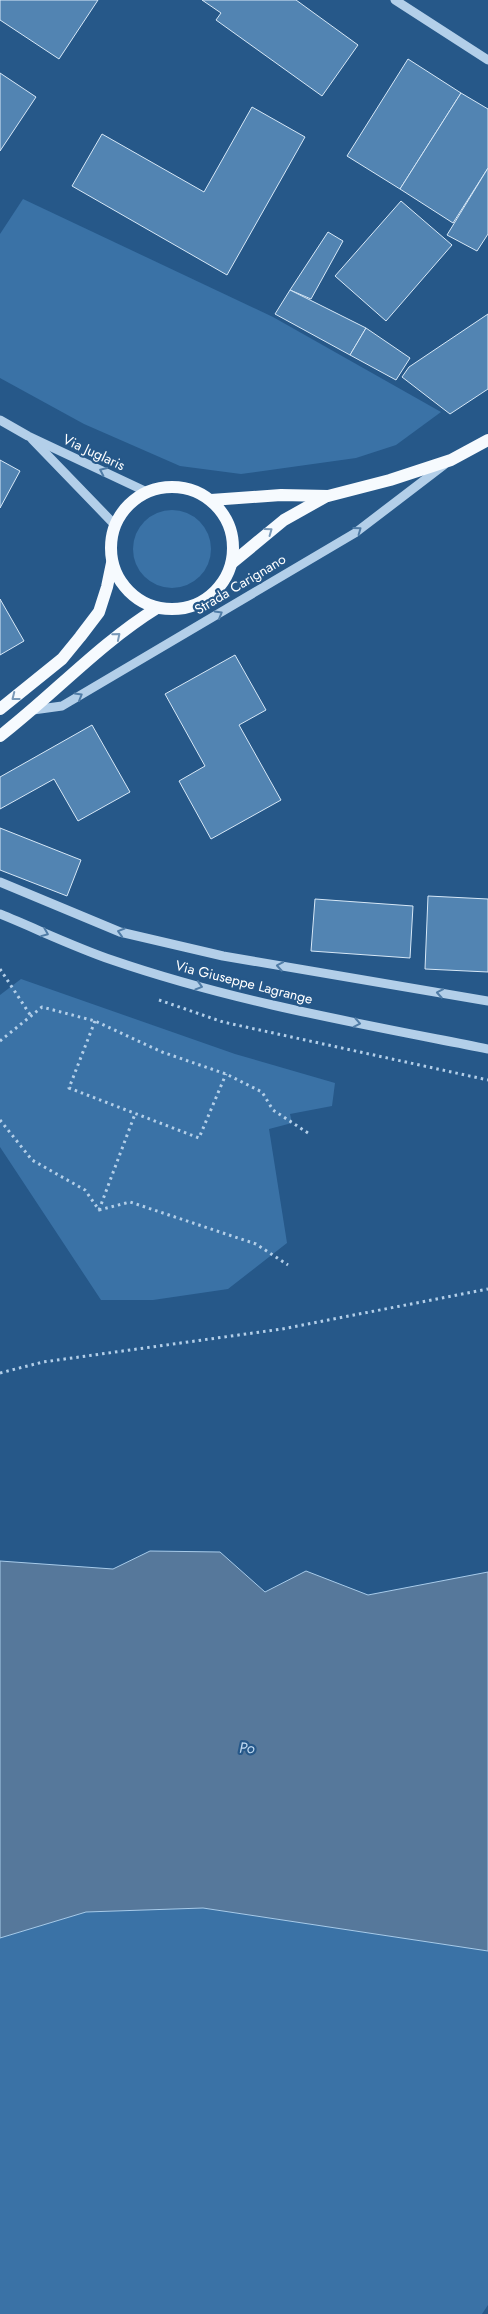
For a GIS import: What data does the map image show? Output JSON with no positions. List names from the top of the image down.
{
  "streets": {
    "main road": ["Strada Carignano"],
    "street": ["Via Juglaris", "Via Giuseppe Lagrange"]
  },
  "crossings": [
    ["Via Juglaris", "Strada Carignano"]
  ],
  "water": ["Po"]
}
